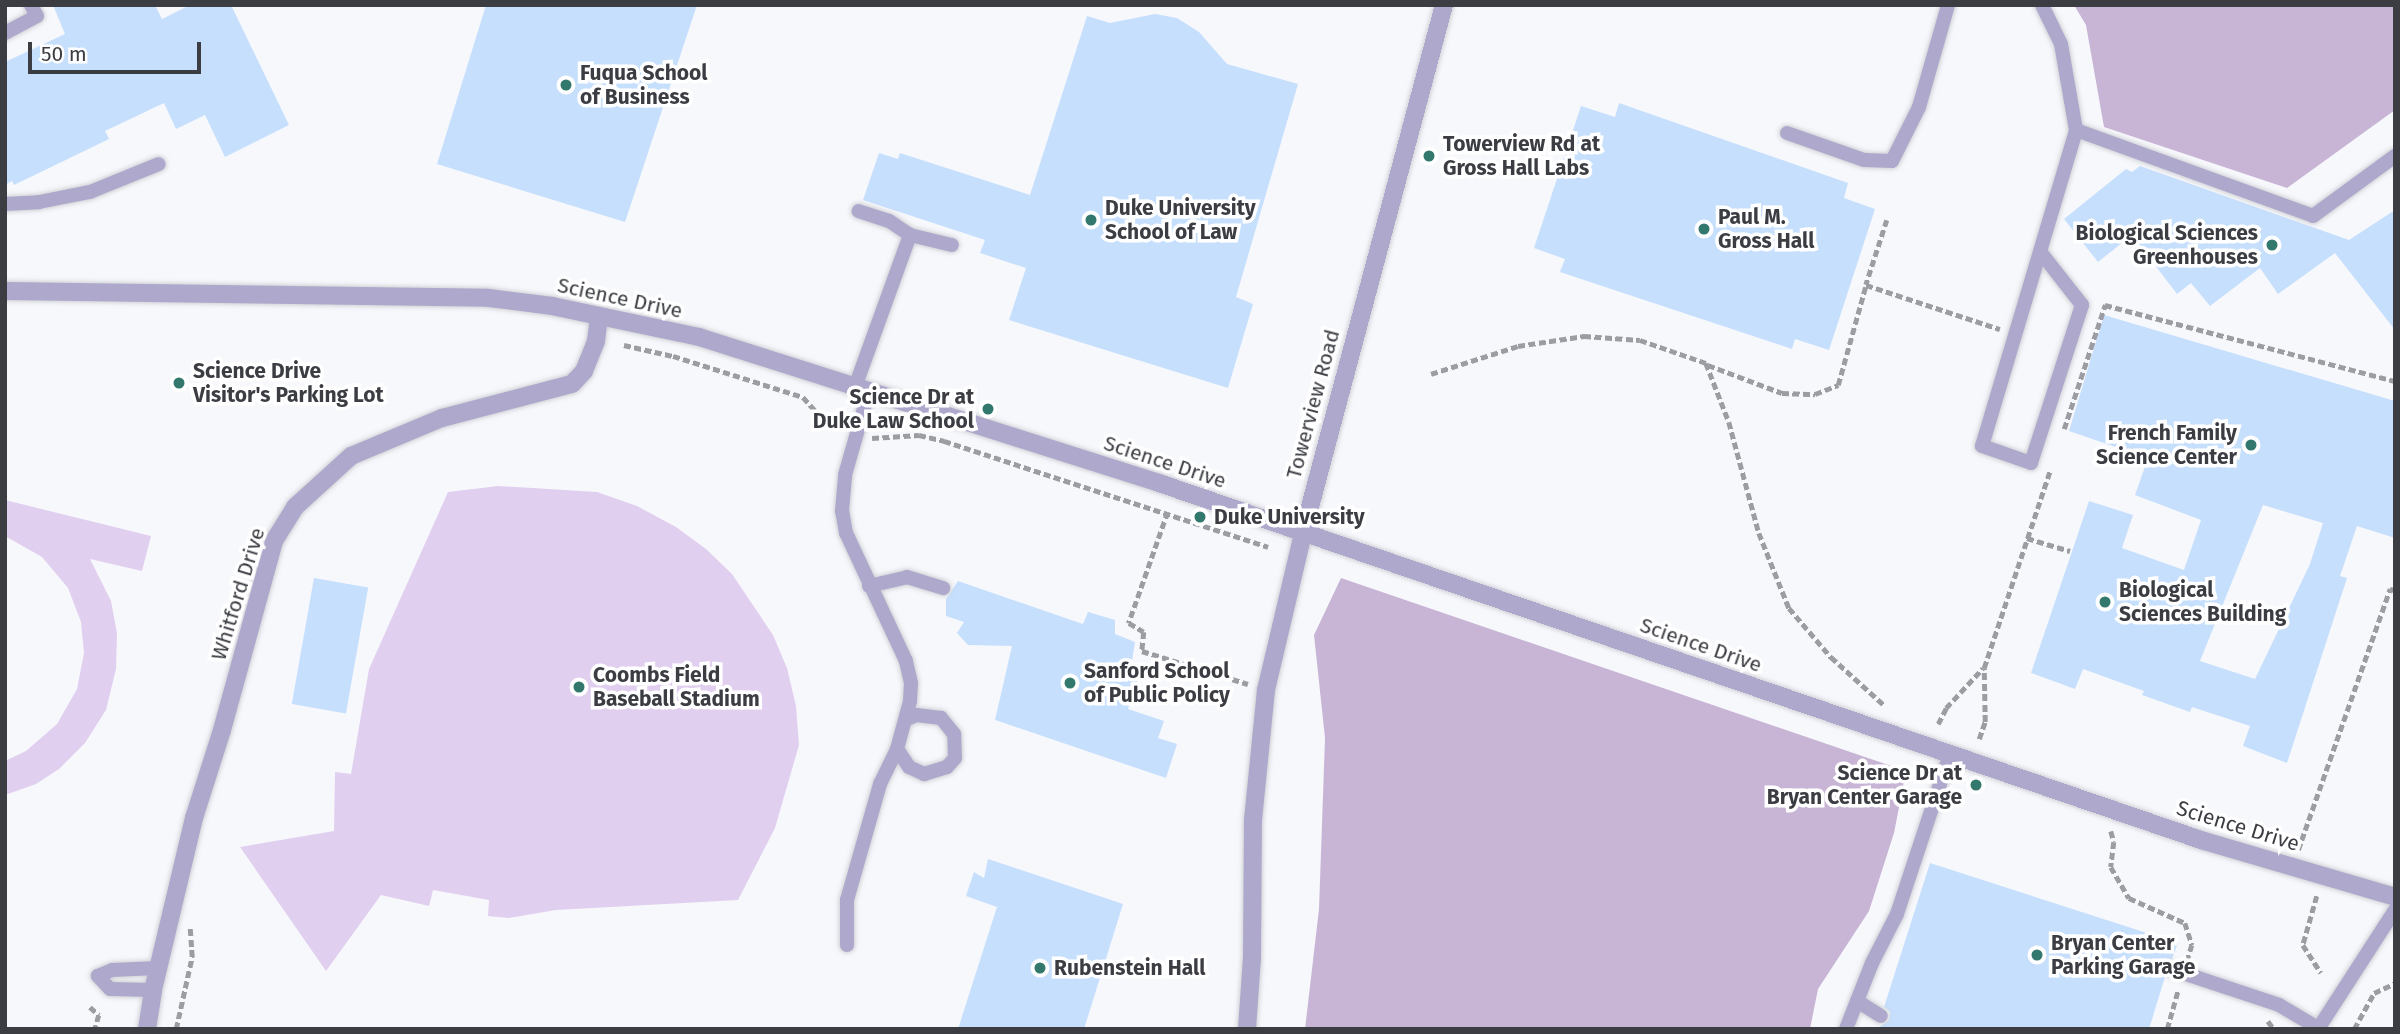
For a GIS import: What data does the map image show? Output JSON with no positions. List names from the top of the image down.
{
  "streets": {
    "street": ["Science Drive", "Towerview Road", "Whitford Drive"]
  },
  "crossings": [
    ["Science Drive", "Towerview Road"],
    ["Science Drive", "Whitford Drive"]
  ],
  "places": [
    "Fuqua School of Business",
    "Towerview Rd at Gross Hall Labs",
    "Duke University School of Law",
    "Paul M. Gross Hall",
    "Biological Sciences Greenhouses",
    "Science Drive Visitor's Parking Lot",
    "Science Dr at Duke Law School",
    "French Family Science Center",
    "Duke University",
    "Biological Sciences Building",
    "Sanford School of Public Policy",
    "Coombs Field Baseball Stadium",
    "Science Dr at Bryan Center Garage",
    "Bryan Center Parking Garage",
    "Rubenstein Hall"
  ],
  "scale_bar": "50 m"
}
